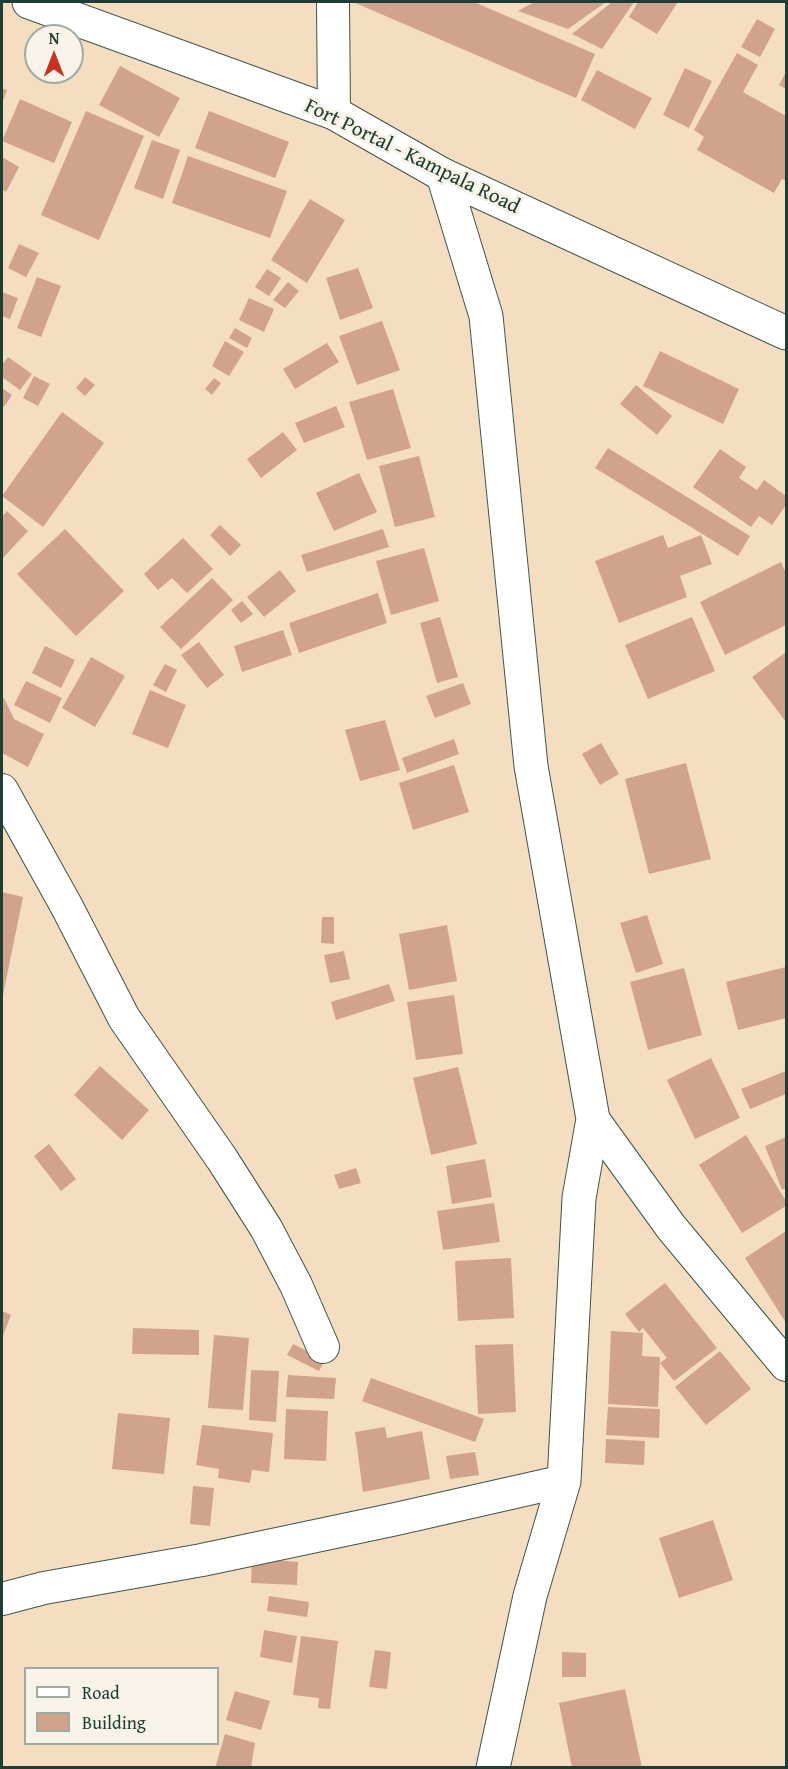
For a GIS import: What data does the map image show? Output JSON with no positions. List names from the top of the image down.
{
  "streets": {
    "street": ["Fort Portal - Kampala Road"]
  },
  "legend": ["Road", "Building"],
  "north": "top"
}
